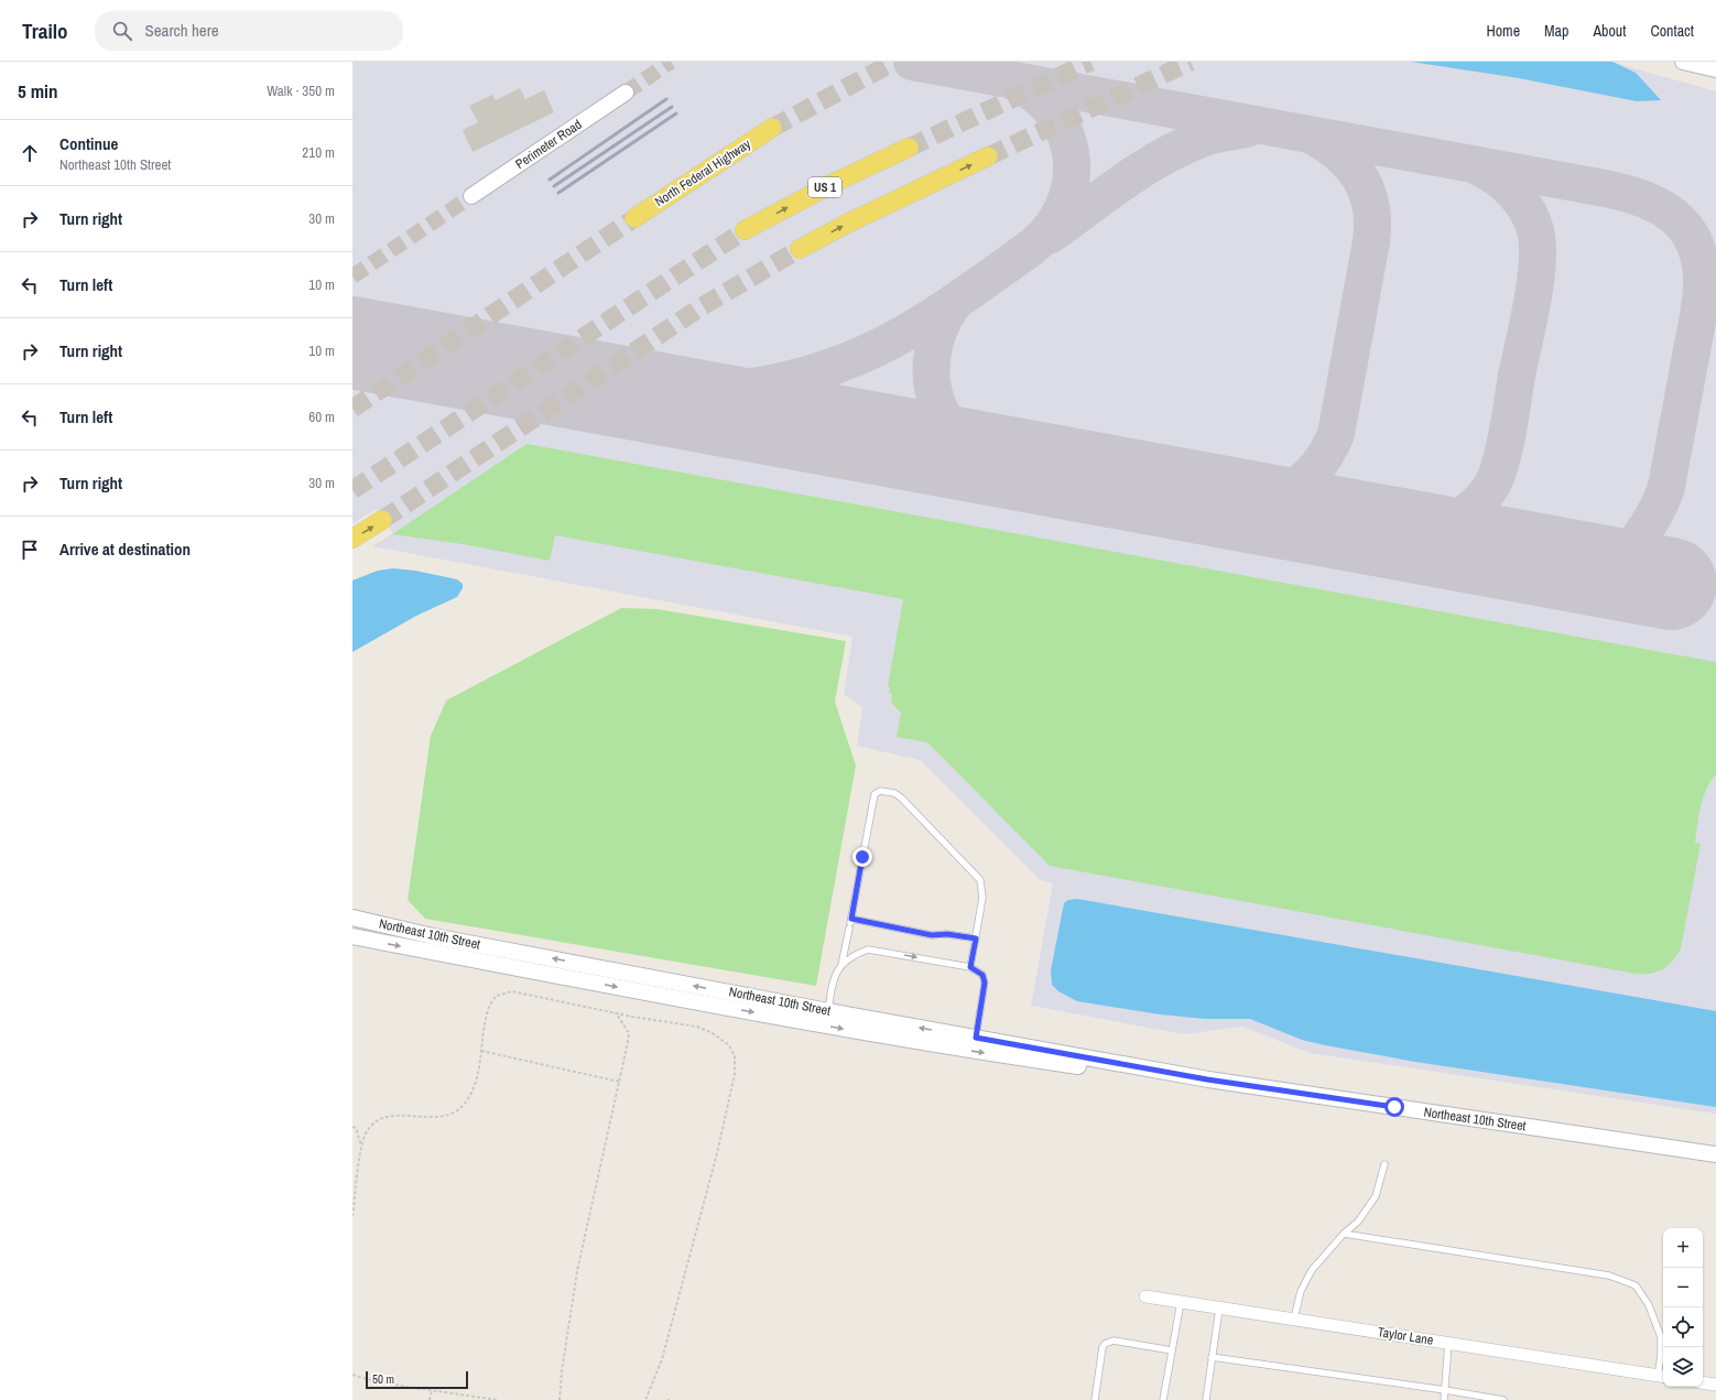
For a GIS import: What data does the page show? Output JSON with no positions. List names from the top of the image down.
{
  "streets": {
    "main road": ["North Federal Highway", "US 1"],
    "street": ["Perimeter Road", "Northeast 10th Street", "Taylor Lane"]
  },
  "scale_bar": "50 m",
  "page": {
    "header": "Trailo",
    "search": "Search here",
    "nav": [
      "Home",
      "Map",
      "About",
      "Contact"
    ],
    "heading": ["5 min", "Walk · 350 m"],
    "list": [
      ["Continue", "Northeast 10th Street", "210 m"],
      ["Turn right", "30 m"],
      ["Turn left", "10 m"],
      ["Turn right", "10 m"],
      ["Turn left", "60 m"],
      ["Turn right", "30 m"],
      "Arrive at destination"
    ],
    "map_buttons": ["+", "−"],
    "scale": "50 m"
  }
}
